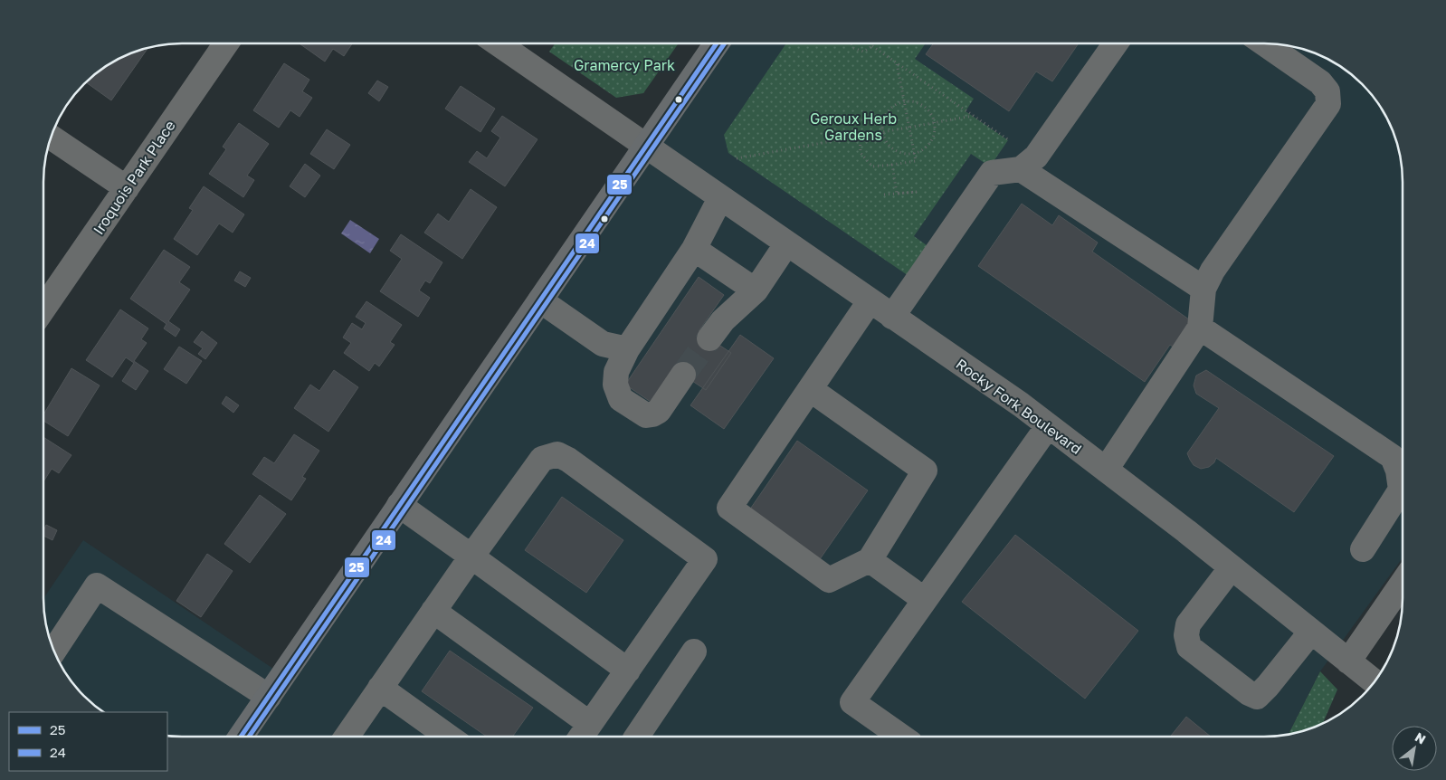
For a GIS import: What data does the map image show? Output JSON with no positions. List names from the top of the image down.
{
  "streets": {
    "street": ["Iroquois Park Place", "Rocky Fork Boulevard"]
  },
  "parks": ["Gramercy Park", "Geroux Herb Gardens"],
  "lines": ["transit line 25", "transit line 24"],
  "legend": ["25", "24"],
  "north": "top right"
}
